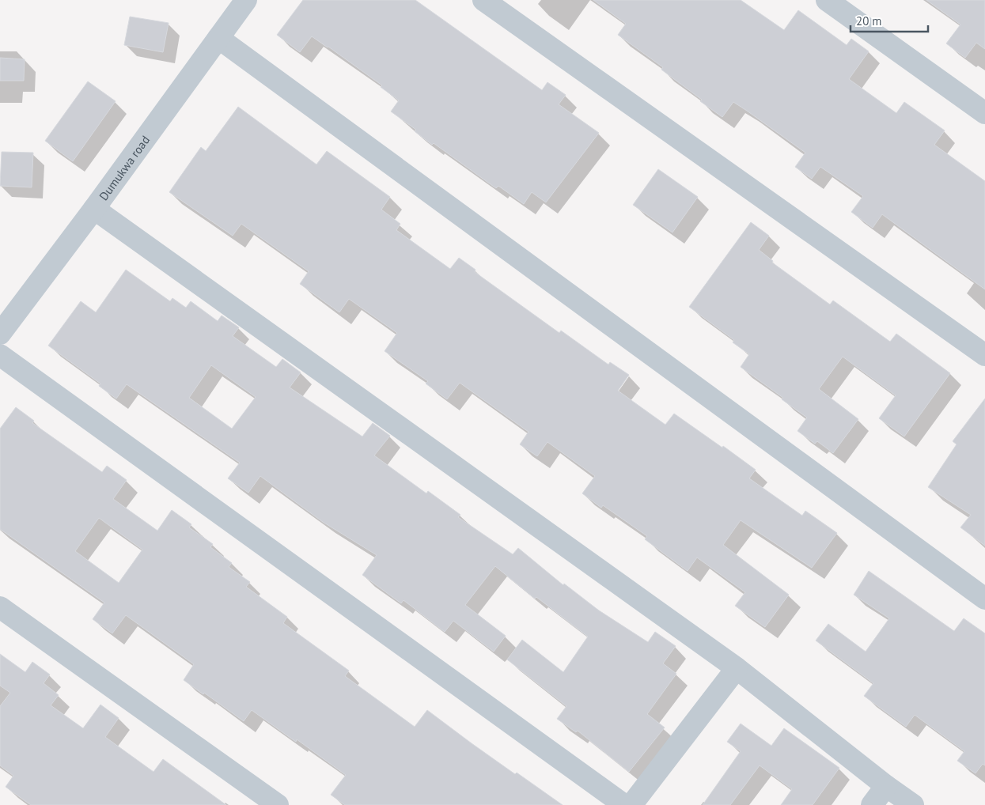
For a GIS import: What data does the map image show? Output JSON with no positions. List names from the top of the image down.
{
  "streets": {
    "street": ["Dumukwa road"]
  },
  "scale_bar": "20 m"
}
